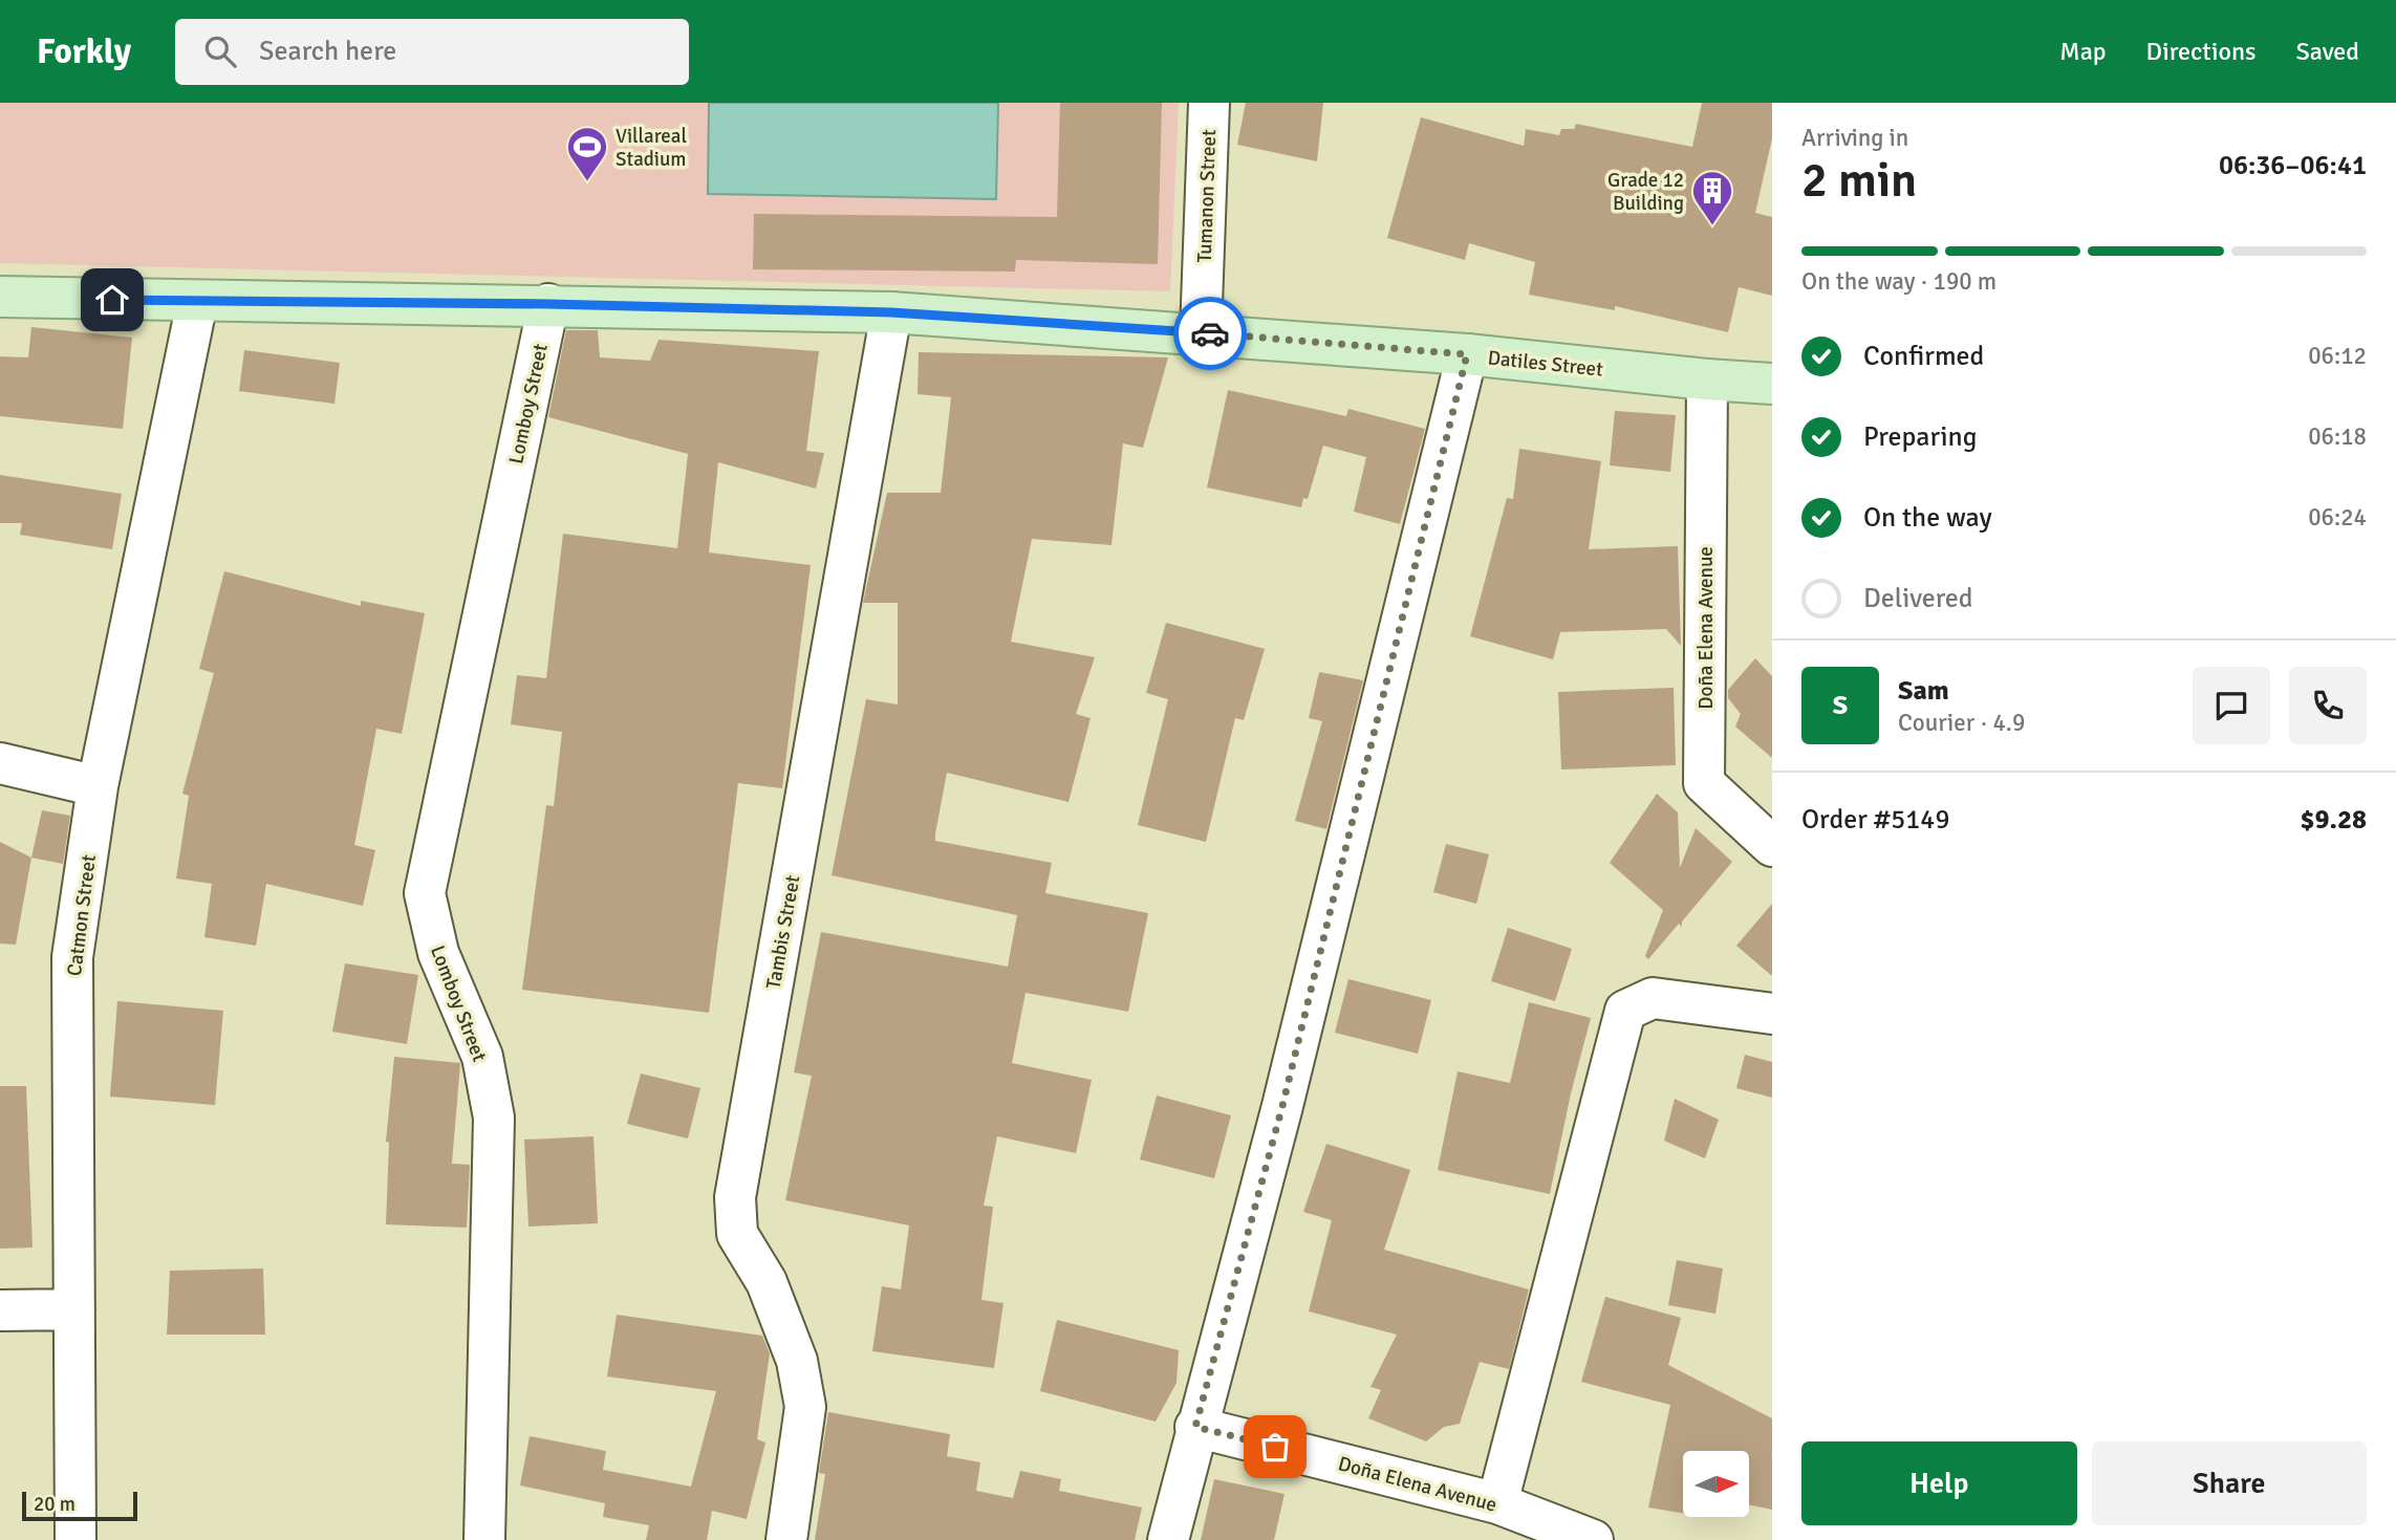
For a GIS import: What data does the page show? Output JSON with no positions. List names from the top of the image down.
{
  "streets": {
    "main road": ["Datiles Street"],
    "street": [
      "Tumanon Street",
      "Lomboy Street",
      "Doña Elena Avenue",
      "Catmon Street",
      "Tambis Street"
    ]
  },
  "crossings": [
    ["Tumanon Street", "Datiles Street"],
    ["Datiles Street", "Lomboy Street"],
    ["Datiles Street", "Doña Elena Avenue"],
    ["Datiles Street", "Catmon Street"],
    ["Datiles Street", "Tambis Street"]
  ],
  "places": {
    "sports": ["Villareal Stadium"],
    "building": ["Grade 12 Building"]
  },
  "scale_bar": "20 m",
  "north": "right",
  "page": {
    "header": "Forkly",
    "search": "Search here",
    "nav": ["Map", "Directions", "Saved"],
    "heading": ["2 min", "Arriving in", "06:36–06:41"],
    "panel": [
      "Sam",
      "Courier · 4.9",
      "Order #5149",
      "$9.28"
    ],
    "bar": "On the way · 190 m",
    "list": [
      ["Confirmed", "06:12"],
      ["Preparing", "06:18"],
      ["On the way", "06:24"],
      "Delivered"
    ],
    "round": "S",
    "buttons": ["Help", "Share"],
    "scale": "20 m"
  }
}
